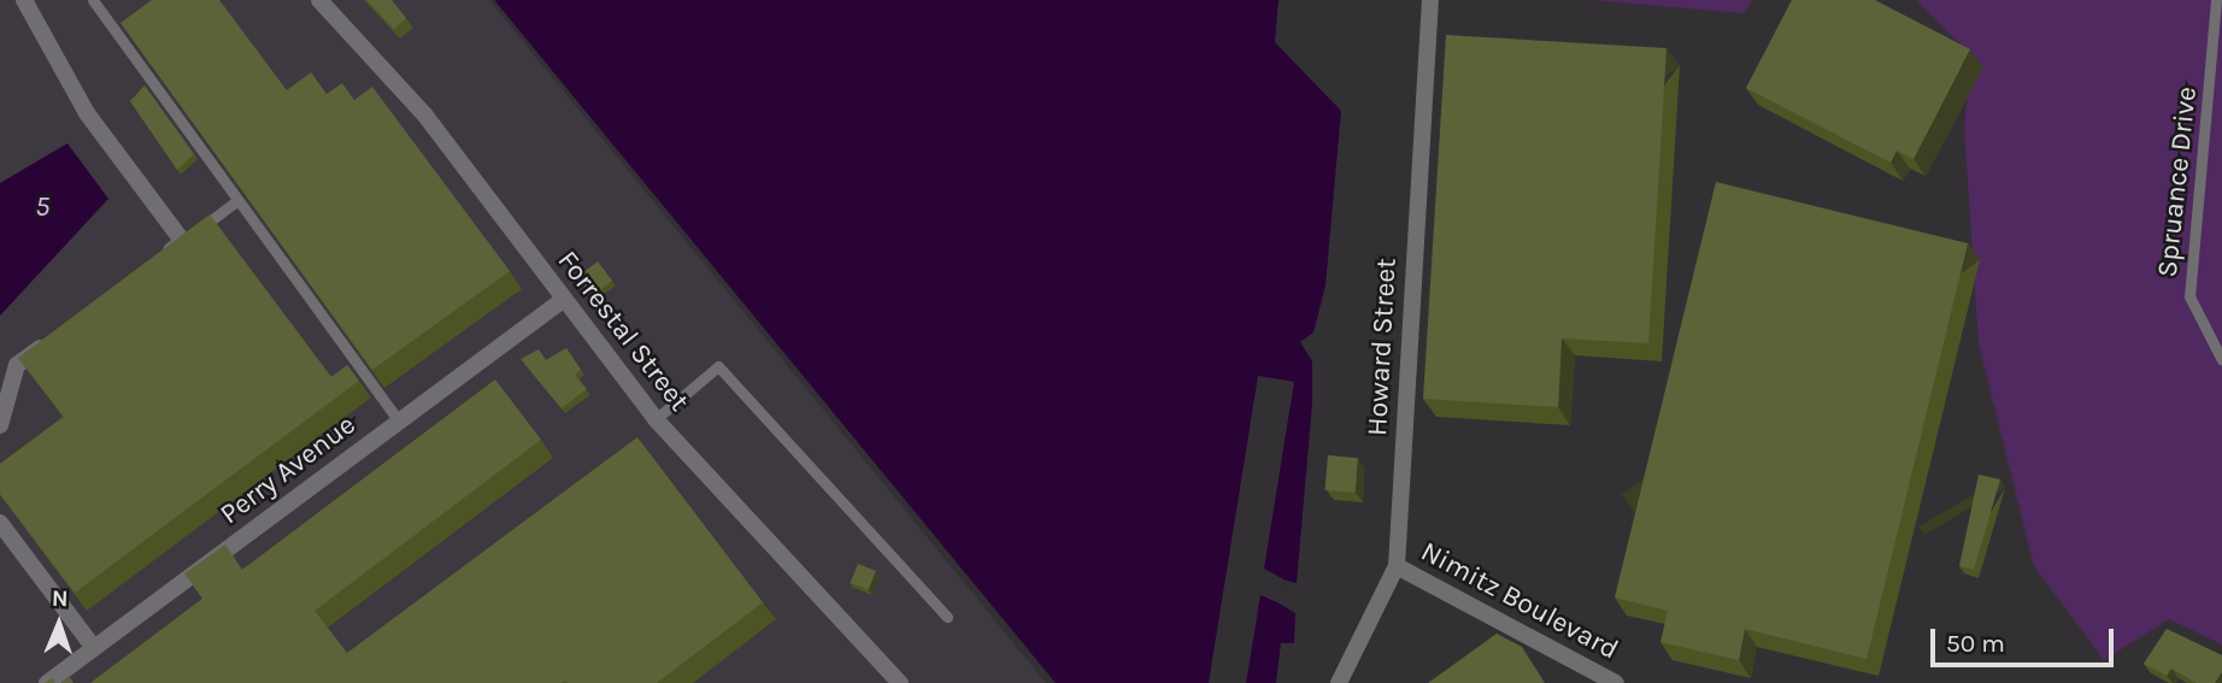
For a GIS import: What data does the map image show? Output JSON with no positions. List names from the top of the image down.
{
  "streets": {
    "street": [
      "Forrestal Street",
      "Howard Street",
      "Perry Avenue",
      "Nimitz Boulevard"
    ],
    "lane": ["Spruance Drive"]
  },
  "crossings": [
    ["Forrestal Street", "Perry Avenue"],
    ["Howard Street", "Nimitz Boulevard"]
  ],
  "water": ["5"],
  "scale_bar": "50 m",
  "north": "top"
}
